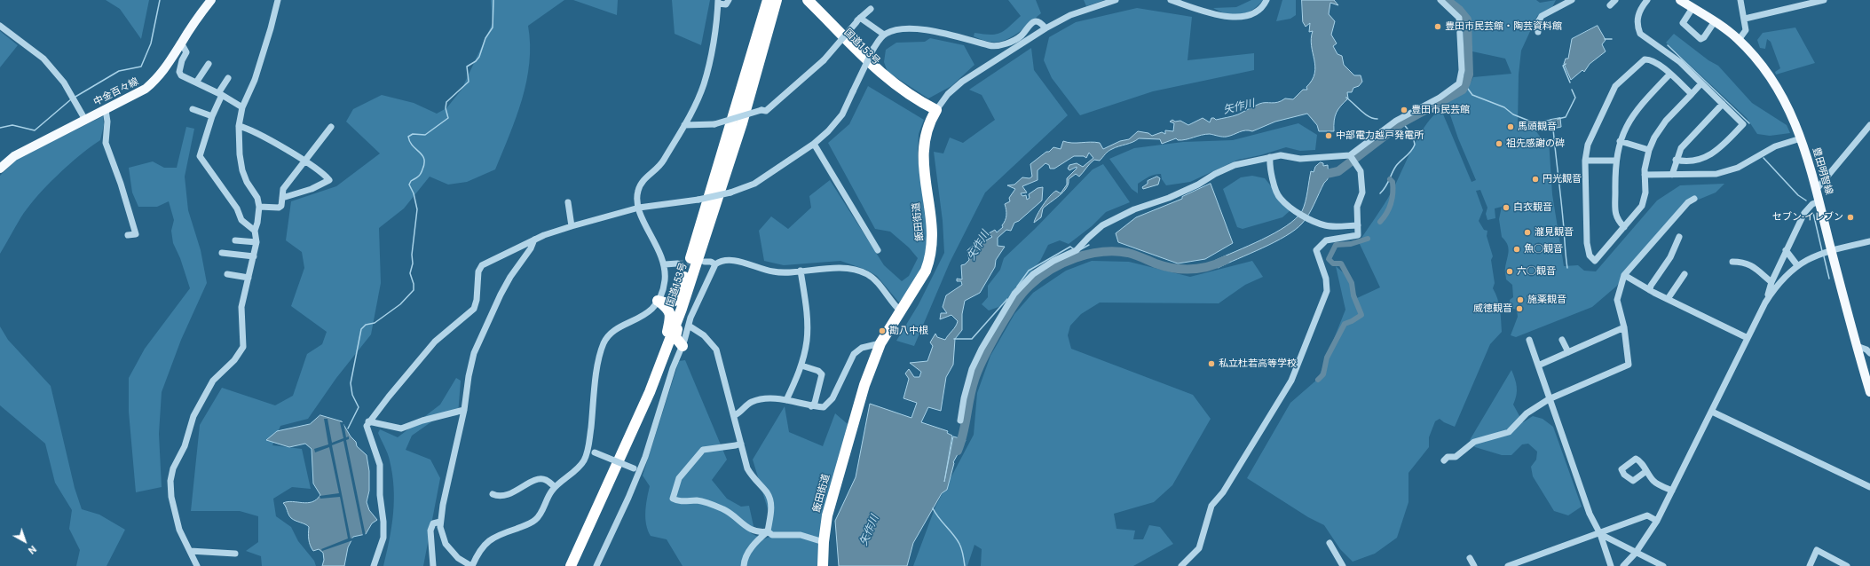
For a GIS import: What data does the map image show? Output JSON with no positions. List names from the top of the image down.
{
  "streets": {
    "highway": ["国道153号", "飯田街道"],
    "main road": ["中金百々線", "豊田明智線"]
  },
  "crossings": [
    ["国道153号", "飯田街道"]
  ],
  "water": ["矢作川"],
  "places": [
    "豊田市民芸館・陶芸資料館",
    "豊田市民芸館",
    "馬頭観音",
    "中部電力越戸発電所",
    "祖先感謝の碑",
    "円光観音",
    "白衣観音",
    "セブン-イレブン",
    "瀧見観音",
    "魚◯観音",
    "六◯観音",
    "施薬観音",
    "威徳観音",
    "勘八中根",
    "私立杜若高等学校"
  ],
  "north": "bottom right"
}
